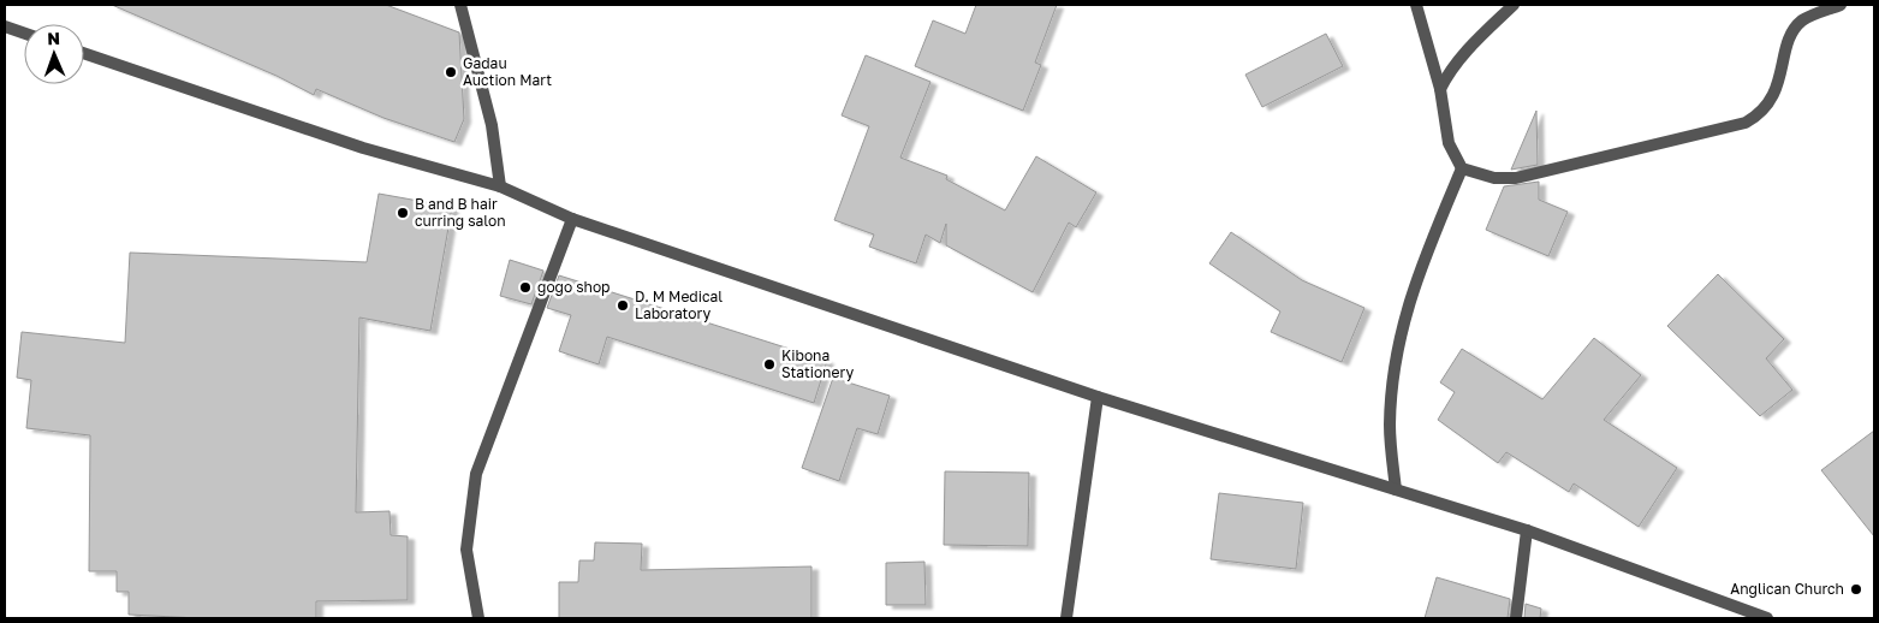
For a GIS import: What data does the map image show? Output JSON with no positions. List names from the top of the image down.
{
  "places": [
    "Gadau Auction Mart",
    "B and B hair curring salon",
    "gogo shop",
    "D. M Medical Laboratory",
    "Kibona Stationery",
    "Anglican Church"
  ],
  "north": "top"
}
